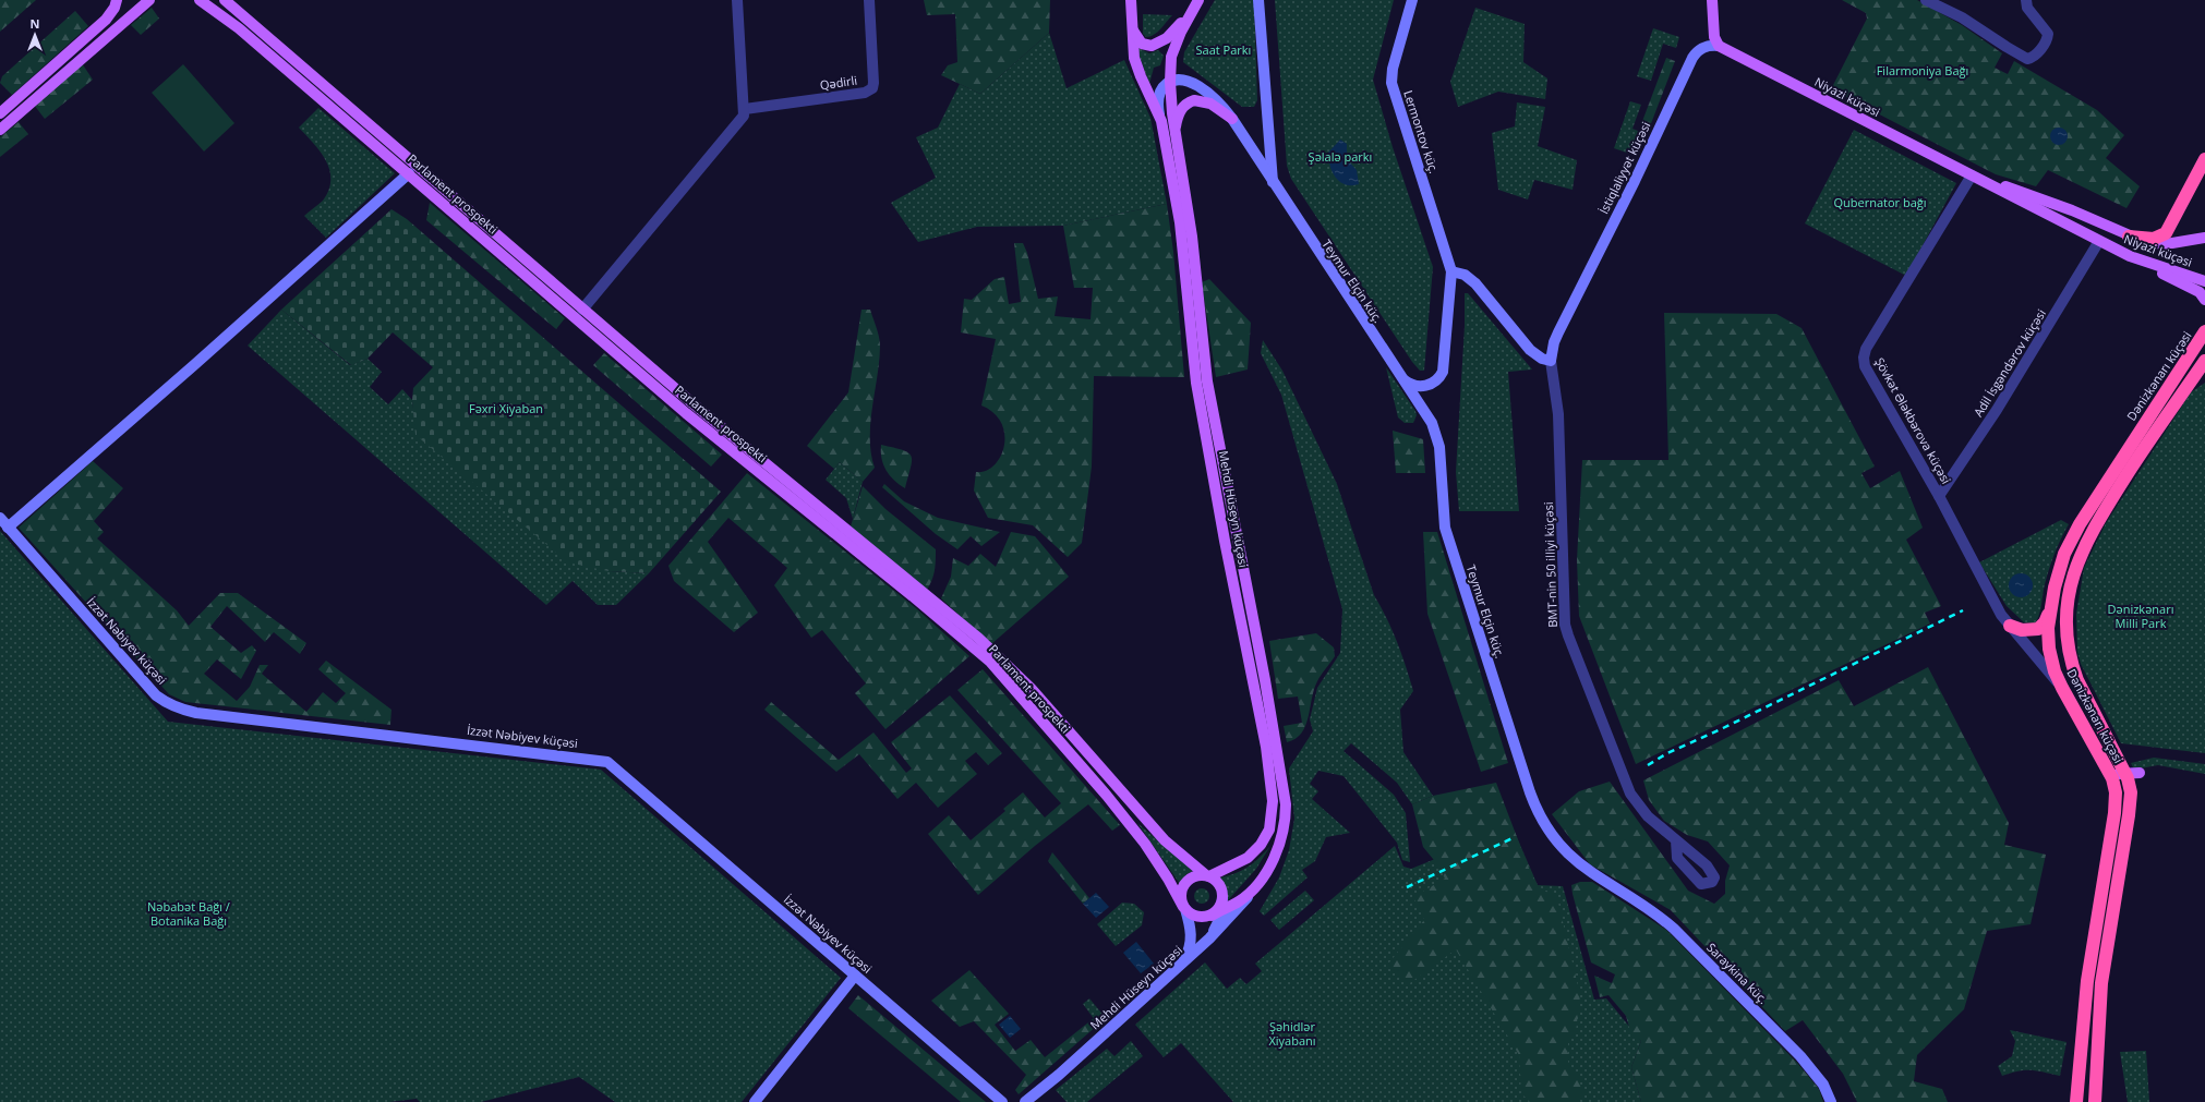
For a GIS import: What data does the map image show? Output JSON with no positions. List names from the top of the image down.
{
  "streets": {
    "highway": ["Dənizkənarı küçəsi"],
    "main road": [
      "Niyazi küçəsi",
      "Lermontov küç.",
      "İstiqlaliyyət küçəsi",
      "Parlament prospekti",
      "Teymur Elçin küç.",
      "Mehdi Hüseyn küçəsi",
      "İzzət Nəbiyev küçəsi",
      "Saraykina küç."
    ],
    "street": [
      "Qədirli",
      "Adil İsgəndərov küçəsi",
      "Şövkət Ələkbərova küçəsi",
      "BMT-nin 50 illiyi küçəsi"
    ]
  },
  "crossings": [
    ["Niyazi küçəsi", "İstiqlaliyyət küçəsi"],
    ["Niyazi küçəsi", "Adil İsgəndərov küçəsi"],
    ["Niyazi küçəsi", "Şövkət Ələkbərova küçəsi"],
    ["Lermontov küç.", "Teymur Elçin küç."],
    ["İstiqlaliyyət küçəsi", "BMT-nin 50 illiyi küçəsi"],
    ["Parlament prospekti", "Mehdi Hüseyn küçəsi"],
    ["Teymur Elçin küç.", "Saraykina küç."],
    ["Adil İsgəndərov küçəsi", "Şövkət Ələkbərova küçəsi"],
    ["Dənizkənarı küçəsi", "Şövkət Ələkbərova küçəsi"]
  ],
  "parks": [
    "Saat Parkı",
    "Filarmoniya Bağı",
    "Şəlalə parkı",
    "Qubernator bağı",
    "Fəxri Xiyaban",
    "Dənizkənarı Milli Park",
    "Nəbabət Bağı / Botanika Bağı",
    "Şəhidlər Xiyabanı"
  ],
  "north": "top"
}
